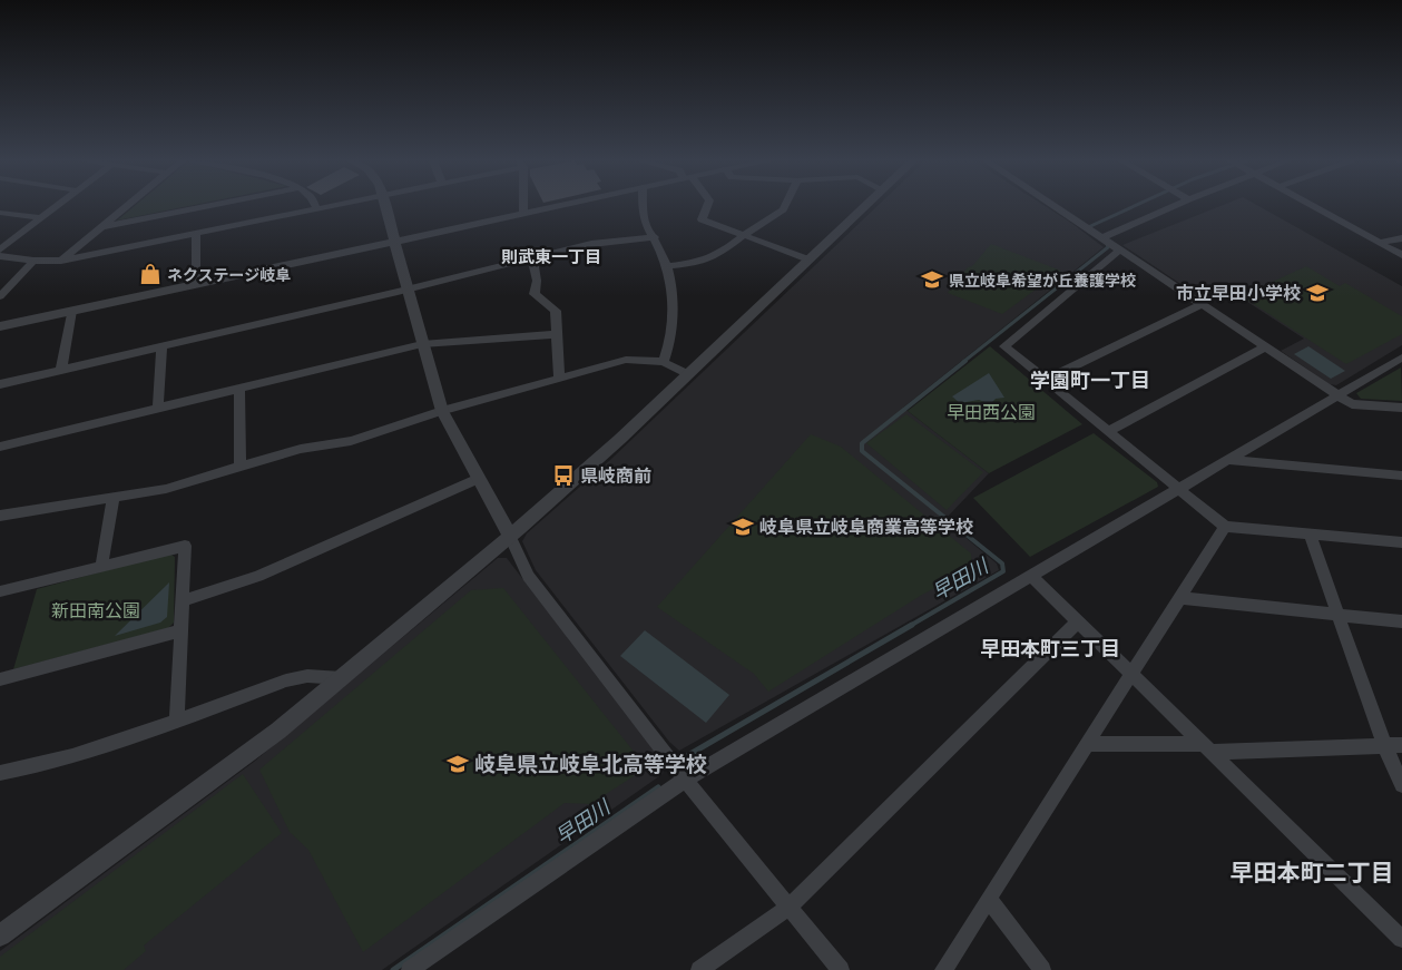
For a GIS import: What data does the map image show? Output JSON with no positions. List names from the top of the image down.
{
  "districts": [
    "則武東一丁目",
    "学園町一丁目",
    "早田本町三丁目",
    "早田本町二丁目"
  ],
  "water": ["早田川"],
  "parks": ["早田西公園", "新田南公園"],
  "places": {
    "shop": ["ネクステージ岐阜"],
    "school or university": [
      "県立岐阜希望が丘養護学校",
      "市立早田小学校",
      "岐阜県立岐阜商業高等学校",
      "岐阜県立岐阜北高等学校"
    ],
    "bus stop": ["県岐商前"]
  }
}
